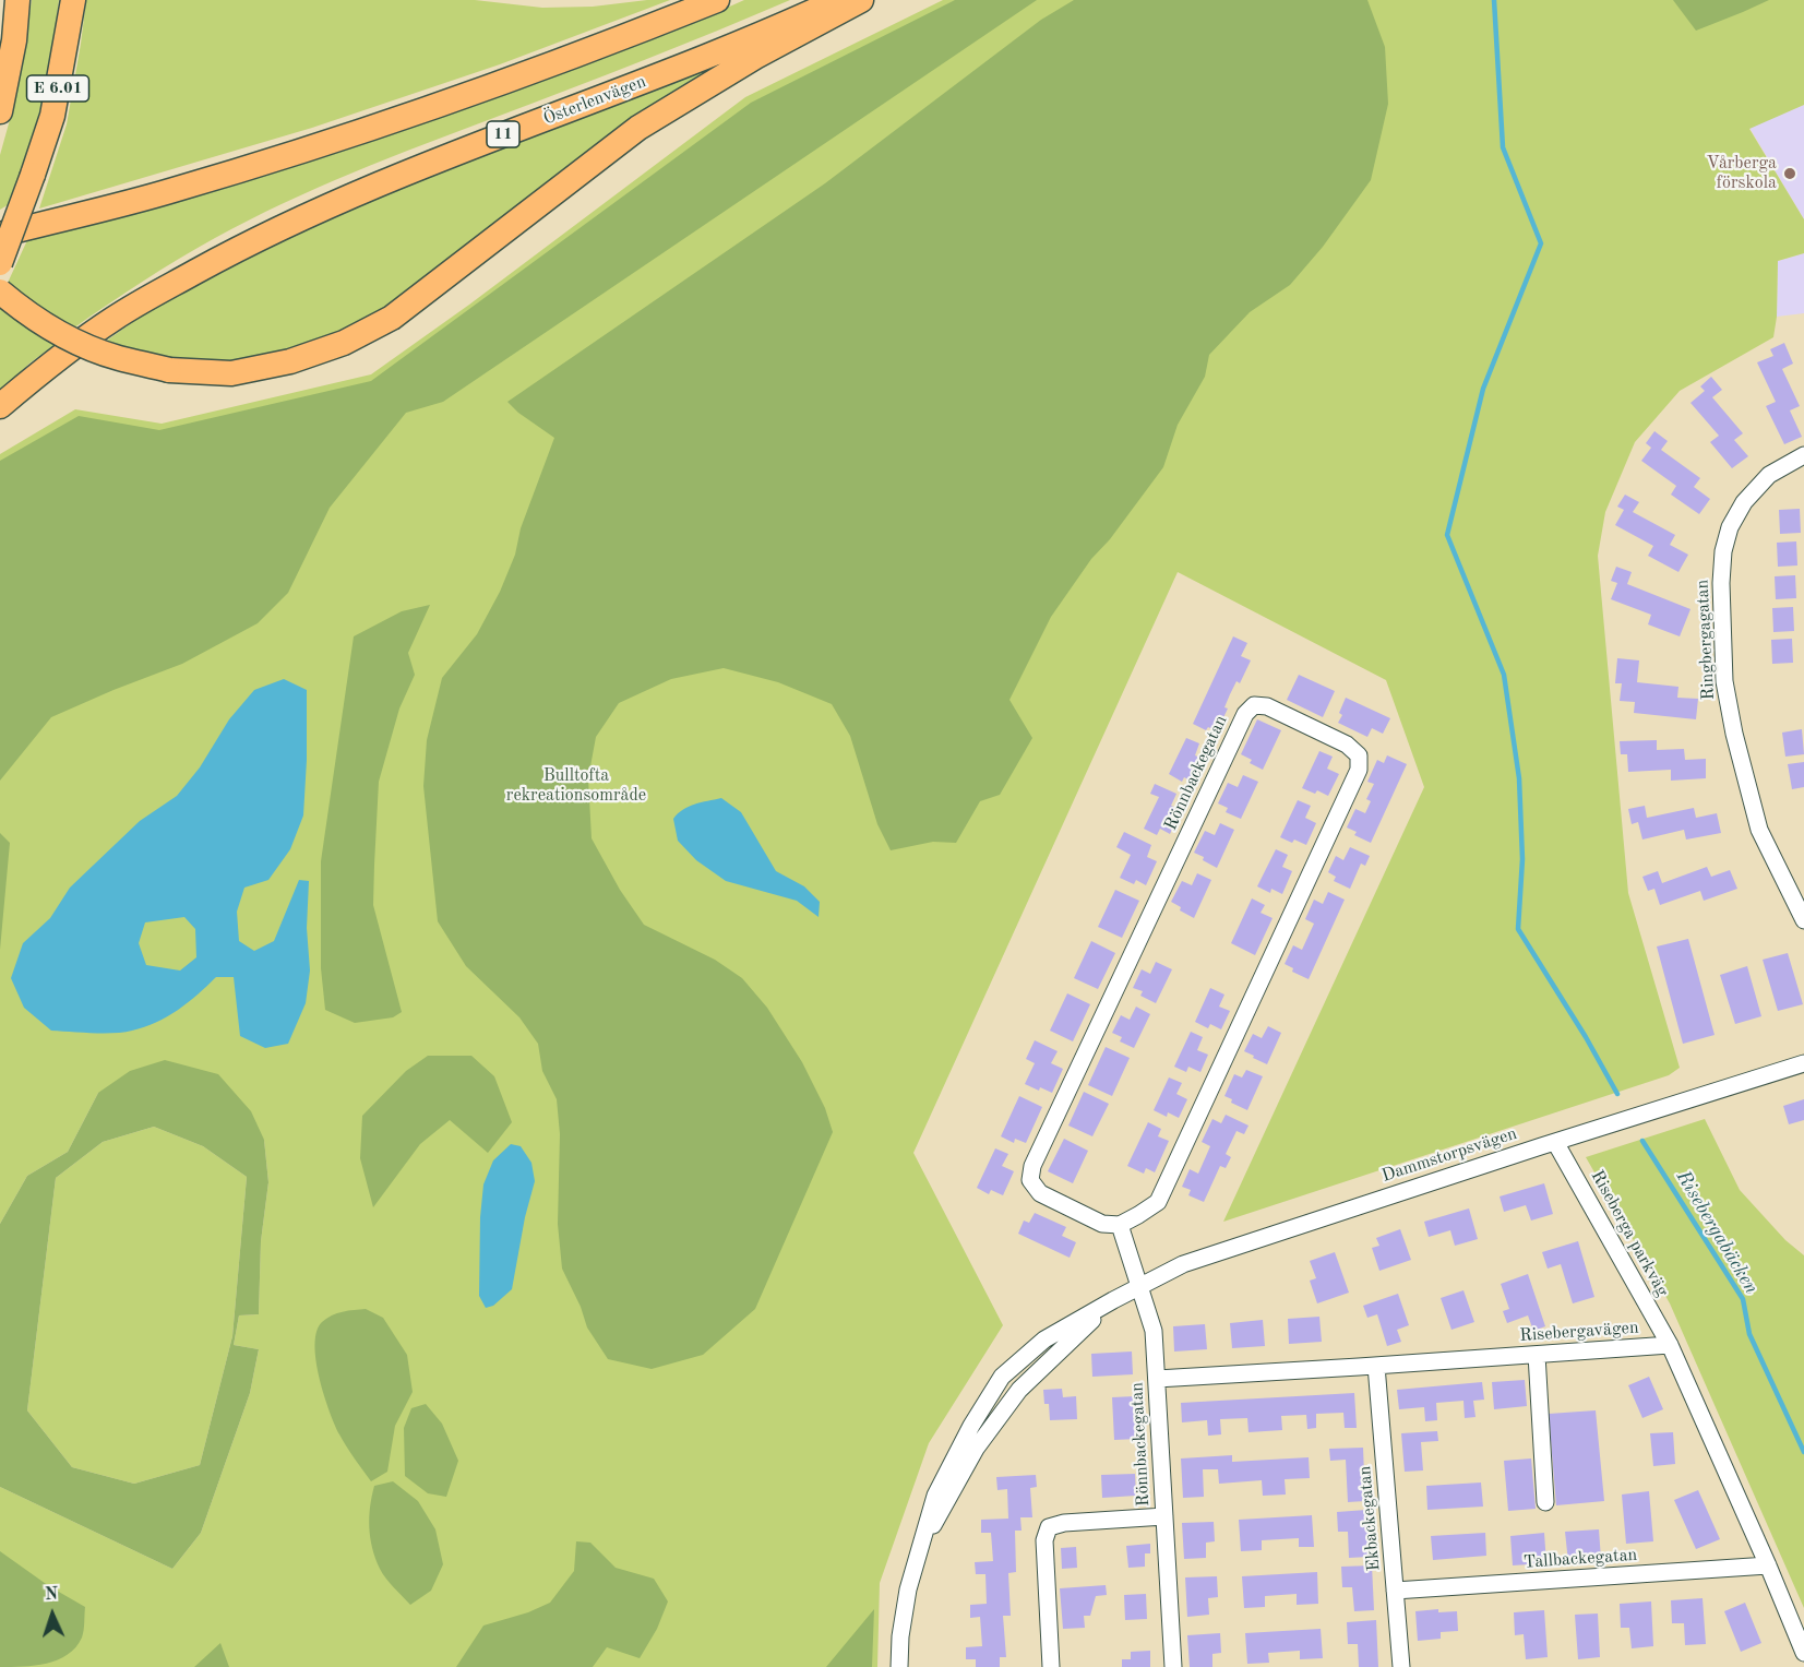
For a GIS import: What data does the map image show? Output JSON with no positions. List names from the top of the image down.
{
  "streets": {
    "highway": ["E 6.01", "Österlenvägen", "11"],
    "street": [
      "Ringbergagatan",
      "Rönnbackegatan",
      "Dammstorpsvägen",
      "Riseberga parkväg",
      "Risebergavägen",
      "Ekbackegatan",
      "Tallbackegatan"
    ]
  },
  "crossings": [
    ["Rönnbackegatan", "Dammstorpsvägen"],
    ["Rönnbackegatan", "Risebergavägen"],
    ["Dammstorpsvägen", "Riseberga parkväg"],
    ["Riseberga parkväg", "Risebergavägen"],
    ["Risebergavägen", "Ekbackegatan"],
    ["Ekbackegatan", "Tallbackegatan"]
  ],
  "water": ["Risebergabäcken"],
  "parks": ["Bulltofta rekreationsområde"],
  "places": ["Vårberga förskola"],
  "north": "top"
}
